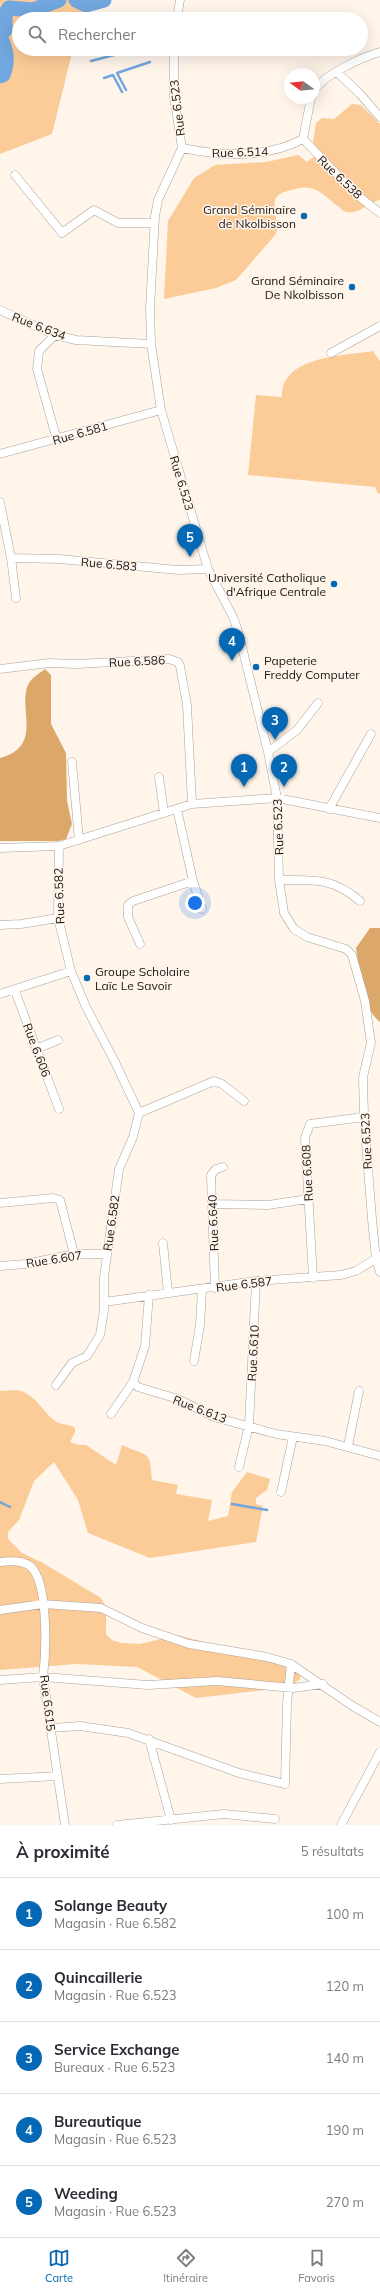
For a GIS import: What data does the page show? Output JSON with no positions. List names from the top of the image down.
{
  "streets": {
    "street": [
      "Rue 6.523",
      "Rue 6.514",
      "Rue 6.538",
      "Rue 6.634",
      "Rue 6.581",
      "Rue 6.583",
      "Rue 6.586",
      "Rue 6.582",
      "Rue 6.606",
      "Rue 6.608",
      "Rue 6.640",
      "Rue 6.607",
      "Rue 6.587",
      "Rue 6.610",
      "Rue 6.613",
      "Rue 6.615"
    ]
  },
  "crossings": [
    ["Rue 6.523", "Rue 6.514"],
    ["Rue 6.523", "Rue 6.634"],
    ["Rue 6.523", "Rue 6.581"],
    ["Rue 6.523", "Rue 6.583"],
    ["Rue 6.523", "Rue 6.608"],
    ["Rue 6.523", "Rue 6.587"],
    ["Rue 6.514", "Rue 6.538"],
    ["Rue 6.582", "Rue 6.607"],
    ["Rue 6.582", "Rue 6.587"],
    ["Rue 6.608", "Rue 6.587"],
    ["Rue 6.640", "Rue 6.587"],
    ["Rue 6.587", "Rue 6.610"],
    ["Rue 6.610", "Rue 6.613"]
  ],
  "places": [
    "Grand Séminaire de Nkolbisson",
    "Grand Séminaire De Nkolbisson",
    "Université Catholique d'Afrique Centrale",
    "Papeterie Freddy Computer",
    "Groupe Scholaire Laïc Le Savoir"
  ],
  "north": "left",
  "page": {
    "search": "Rechercher",
    "pins": [
      "5",
      "4",
      "3",
      "1",
      "2"
    ],
    "heading": ["À proximité", "5 résultats"],
    "list": [
      {
        "mark": "1",
        "name": "Solange Beauty",
        "note": "Magasin · Rue 6.582",
        "value": "100 m"
      },
      {
        "mark": "2",
        "name": "Quincaillerie",
        "note": "Magasin · Rue 6.523",
        "value": "120 m"
      },
      {
        "mark": "3",
        "name": "Service Exchange",
        "note": "Bureaux · Rue 6.523",
        "value": "140 m"
      },
      {
        "mark": "4",
        "name": "Bureautique",
        "note": "Magasin · Rue 6.523",
        "value": "190 m"
      },
      {
        "mark": "5",
        "name": "Weeding",
        "note": "Magasin · Rue 6.523",
        "value": "270 m"
      }
    ],
    "nav": ["Carte", "Itinéraire", "Favoris"]
  }
}
